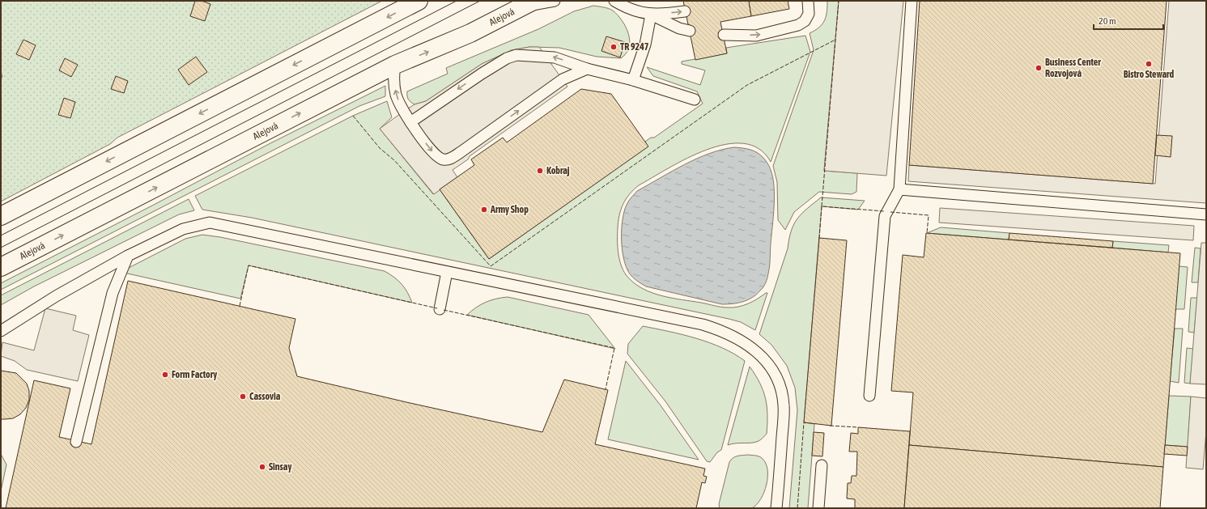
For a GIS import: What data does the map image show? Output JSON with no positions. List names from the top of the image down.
{
  "streets": {
    "street": ["Alejová"]
  },
  "places": [
    "TR 9247",
    "Bistro Steward",
    "Business Center Rozvojová",
    "Kobraj",
    "Army Shop",
    "Form Factory",
    "Cassovia",
    "Sinsay"
  ],
  "scale_bar": "20 m"
}
